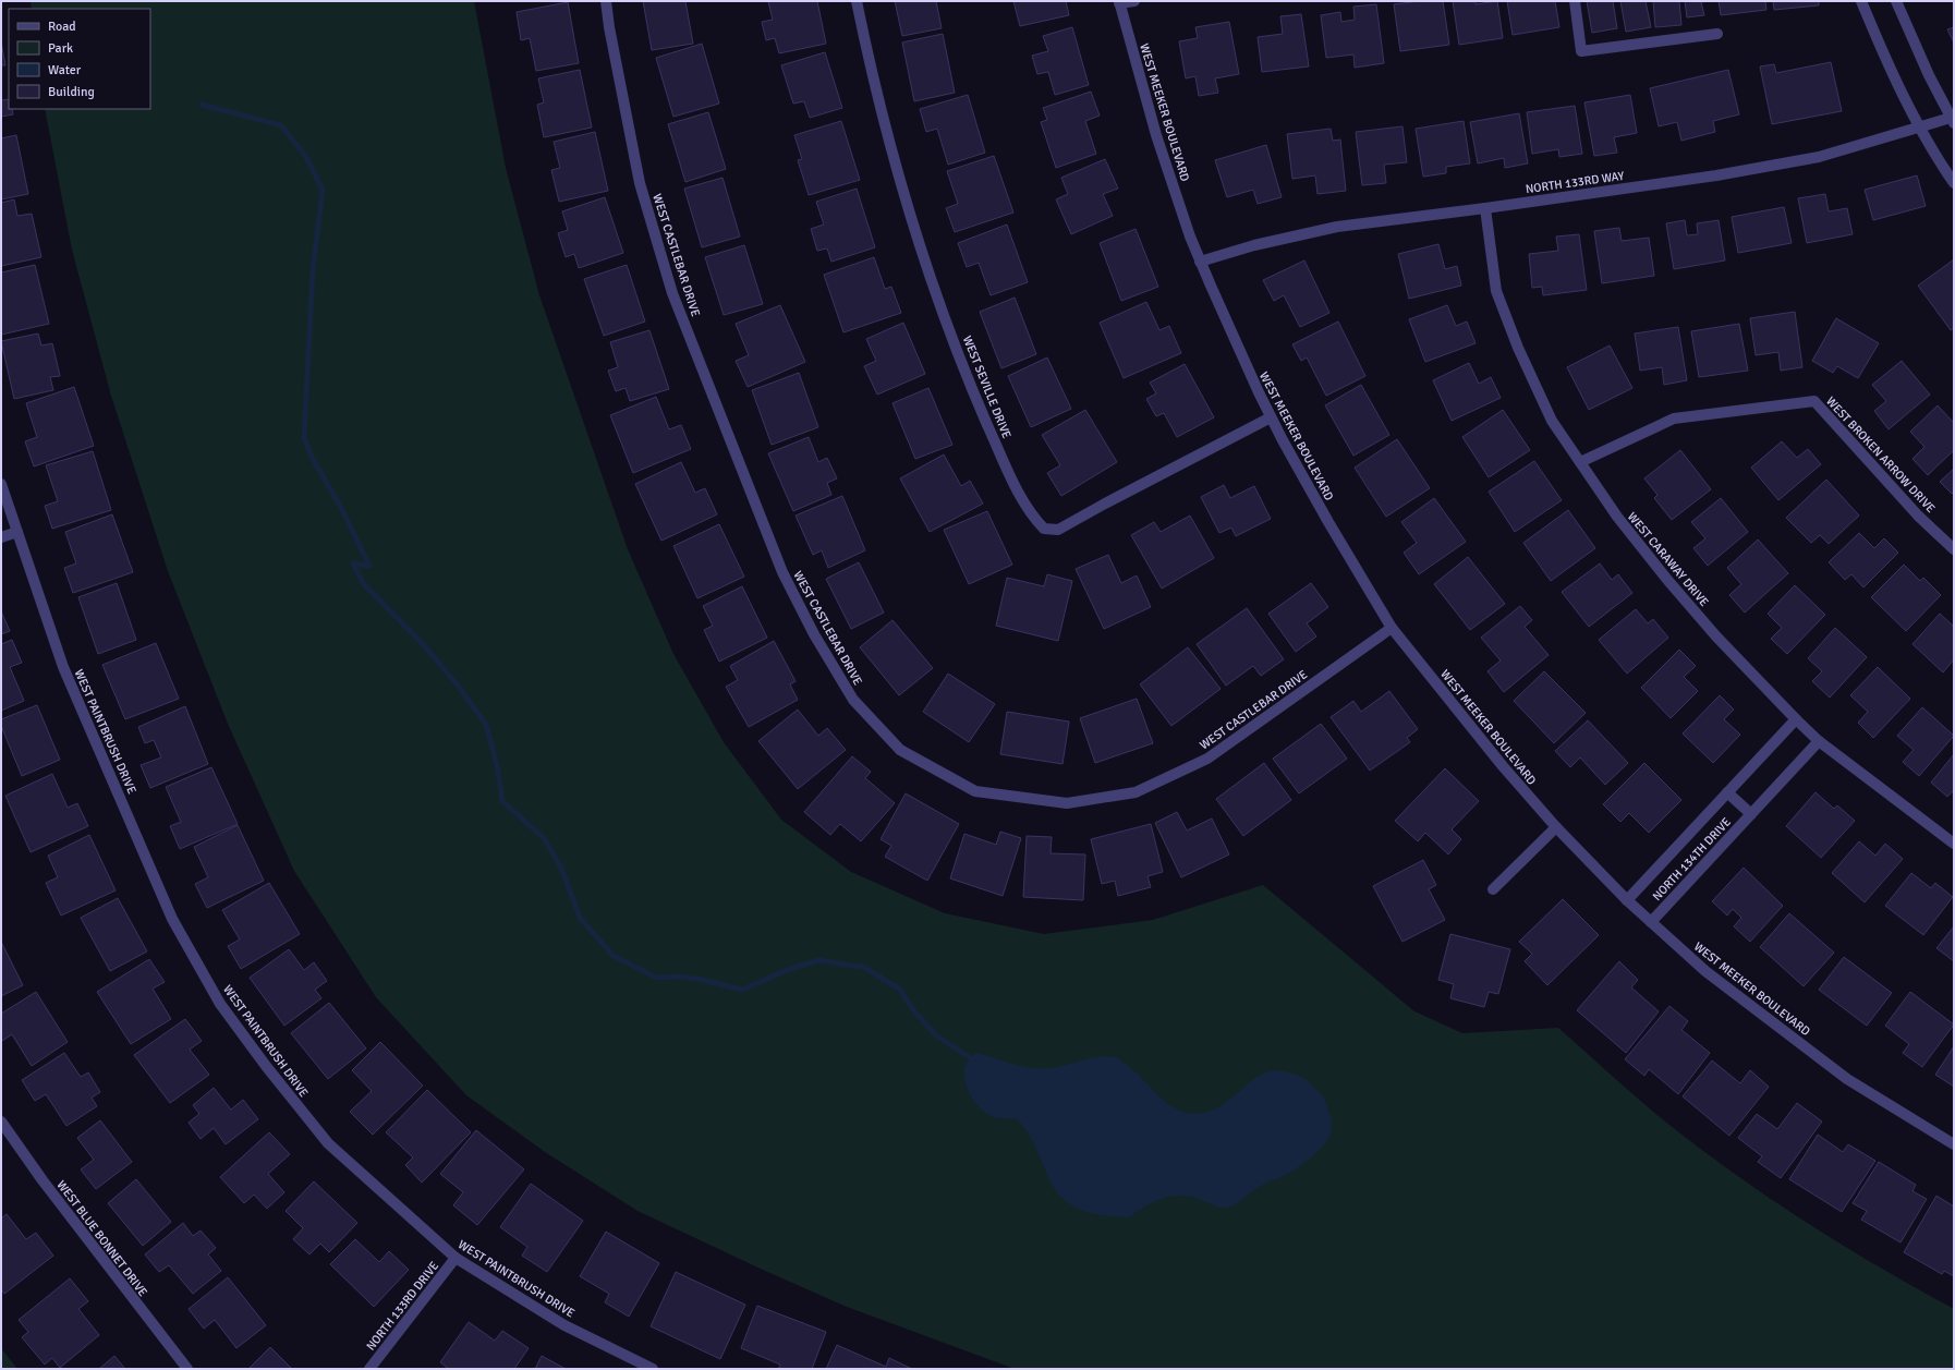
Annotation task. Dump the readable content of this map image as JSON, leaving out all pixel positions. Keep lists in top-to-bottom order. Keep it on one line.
{"streets":{"street":["WEST MEEKER BOULEVARD","NORTH 133RD WAY","WEST CASTLEBAR DRIVE","WEST SEVILLE DRIVE","WEST BROKEN ARROW DRIVE","WEST CARAWAY DRIVE","WEST PAINTBRUSH DRIVE","NORTH 134TH DRIVE","WEST BLUE BONNET DRIVE","NORTH 133RD DRIVE"]},"crossings":[["WEST MEEKER BOULEVARD","NORTH 133RD WAY"],["WEST MEEKER BOULEVARD","WEST CASTLEBAR DRIVE"],["WEST MEEKER BOULEVARD","WEST SEVILLE DRIVE"],["WEST MEEKER BOULEVARD","NORTH 134TH DRIVE"],["NORTH 133RD WAY","WEST CARAWAY DRIVE"],["WEST BROKEN ARROW DRIVE","WEST CARAWAY DRIVE"],["WEST CARAWAY DRIVE","NORTH 134TH DRIVE"],["WEST PAINTBRUSH DRIVE","NORTH 133RD DRIVE"]],"legend":["Road","Park","Water","Building"]}
